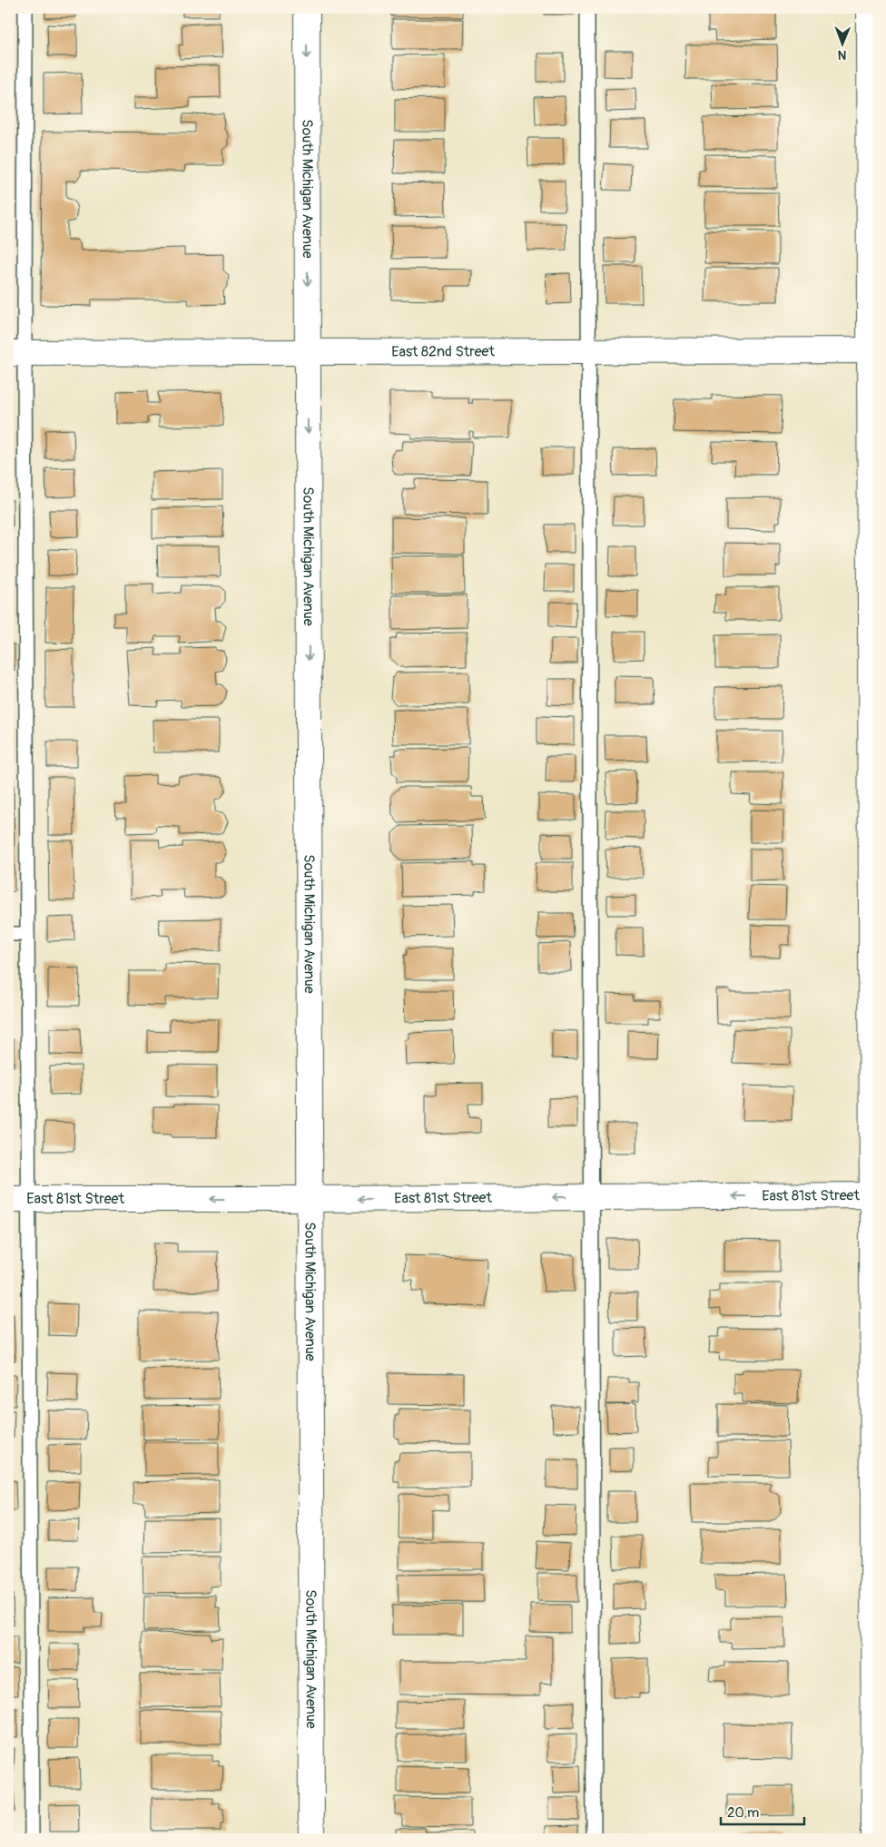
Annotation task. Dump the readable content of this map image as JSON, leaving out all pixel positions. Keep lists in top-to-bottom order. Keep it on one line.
{"streets":{"street":["South Michigan Avenue","East 82nd Street","East 81st Street"]},"crossings":[["South Michigan Avenue","East 82nd Street"],["South Michigan Avenue","East 81st Street"]],"one_way":["South Michigan Avenue","East 81st Street"],"scale_bar":"20 m","north":"bottom"}
